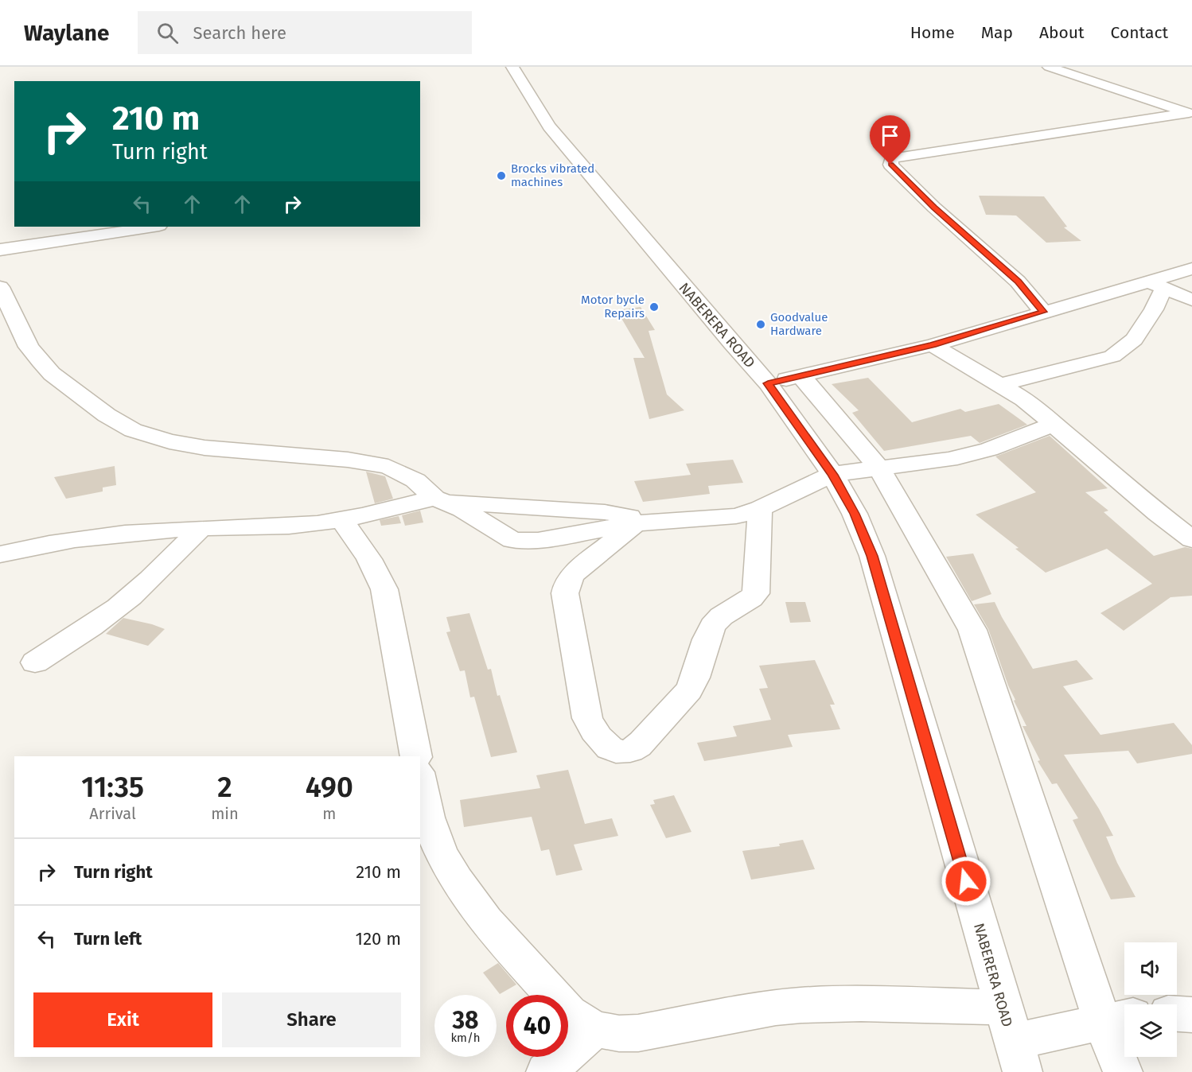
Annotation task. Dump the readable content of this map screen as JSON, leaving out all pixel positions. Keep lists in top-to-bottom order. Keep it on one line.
{"streets":{"street":["NABERERA ROAD"]},"places":["Brocks vibrated machines","Motor bycle Repairs","Goodvalue Hardware"],"page":{"header":"Waylane","search":"Search here","nav":["Home","Map","About","Contact"],"turn":["210 m","Turn right"],"eta":["11:35","Arrival","2","min","490","m"],"list":[{"name":"Turn right","value":"210 m"},{"name":"Turn left","value":"120 m"}],"buttons":["Exit","Share"],"speed":"38 km/h","limit":"40"}}
